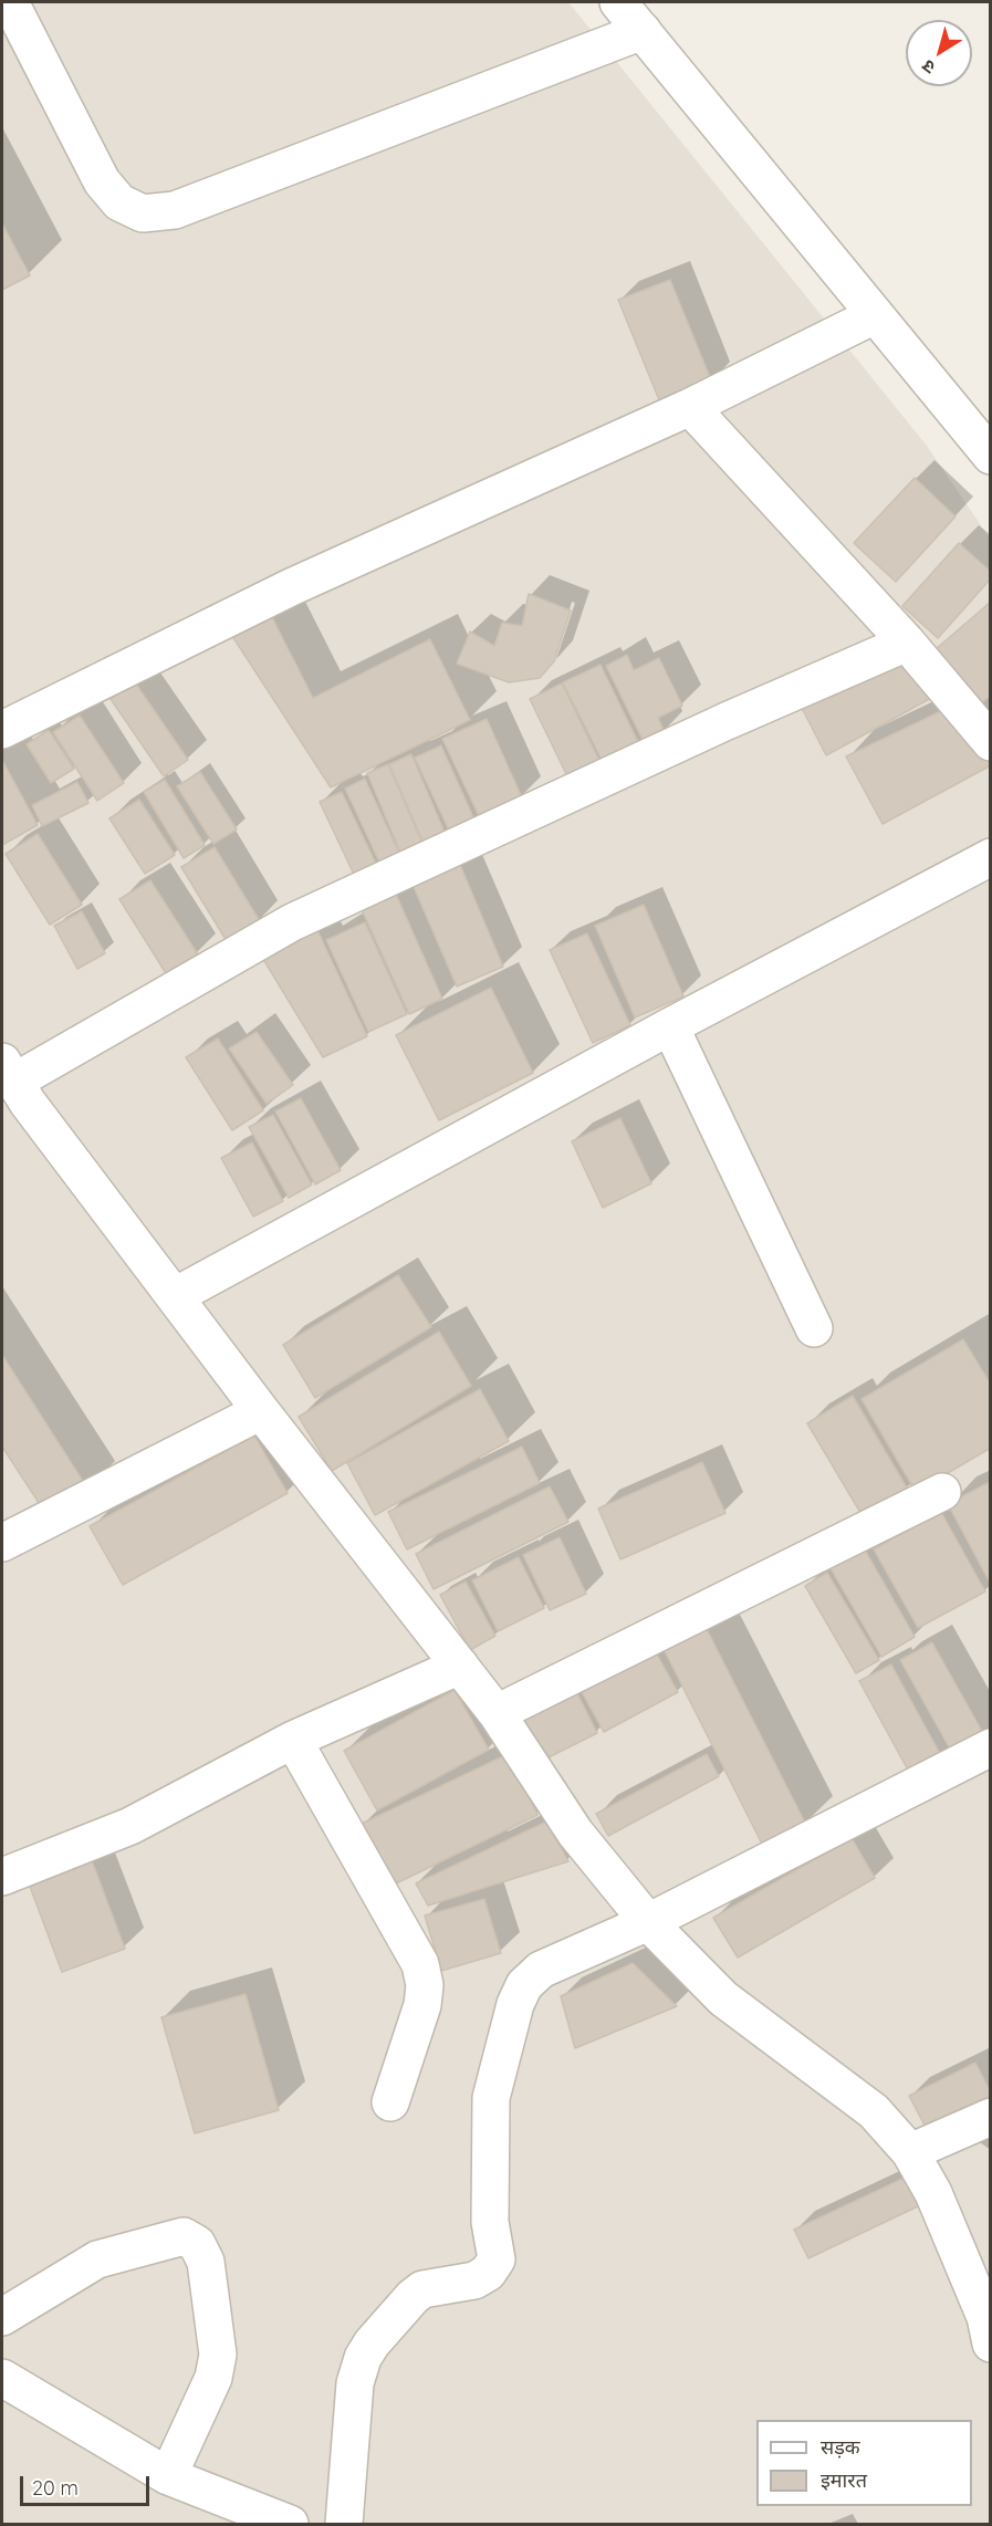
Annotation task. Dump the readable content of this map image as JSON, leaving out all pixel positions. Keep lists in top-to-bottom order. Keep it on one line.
{"legend":["सड़क","इमारत"],"scale_bar":"20 m","north":"bottom left"}
